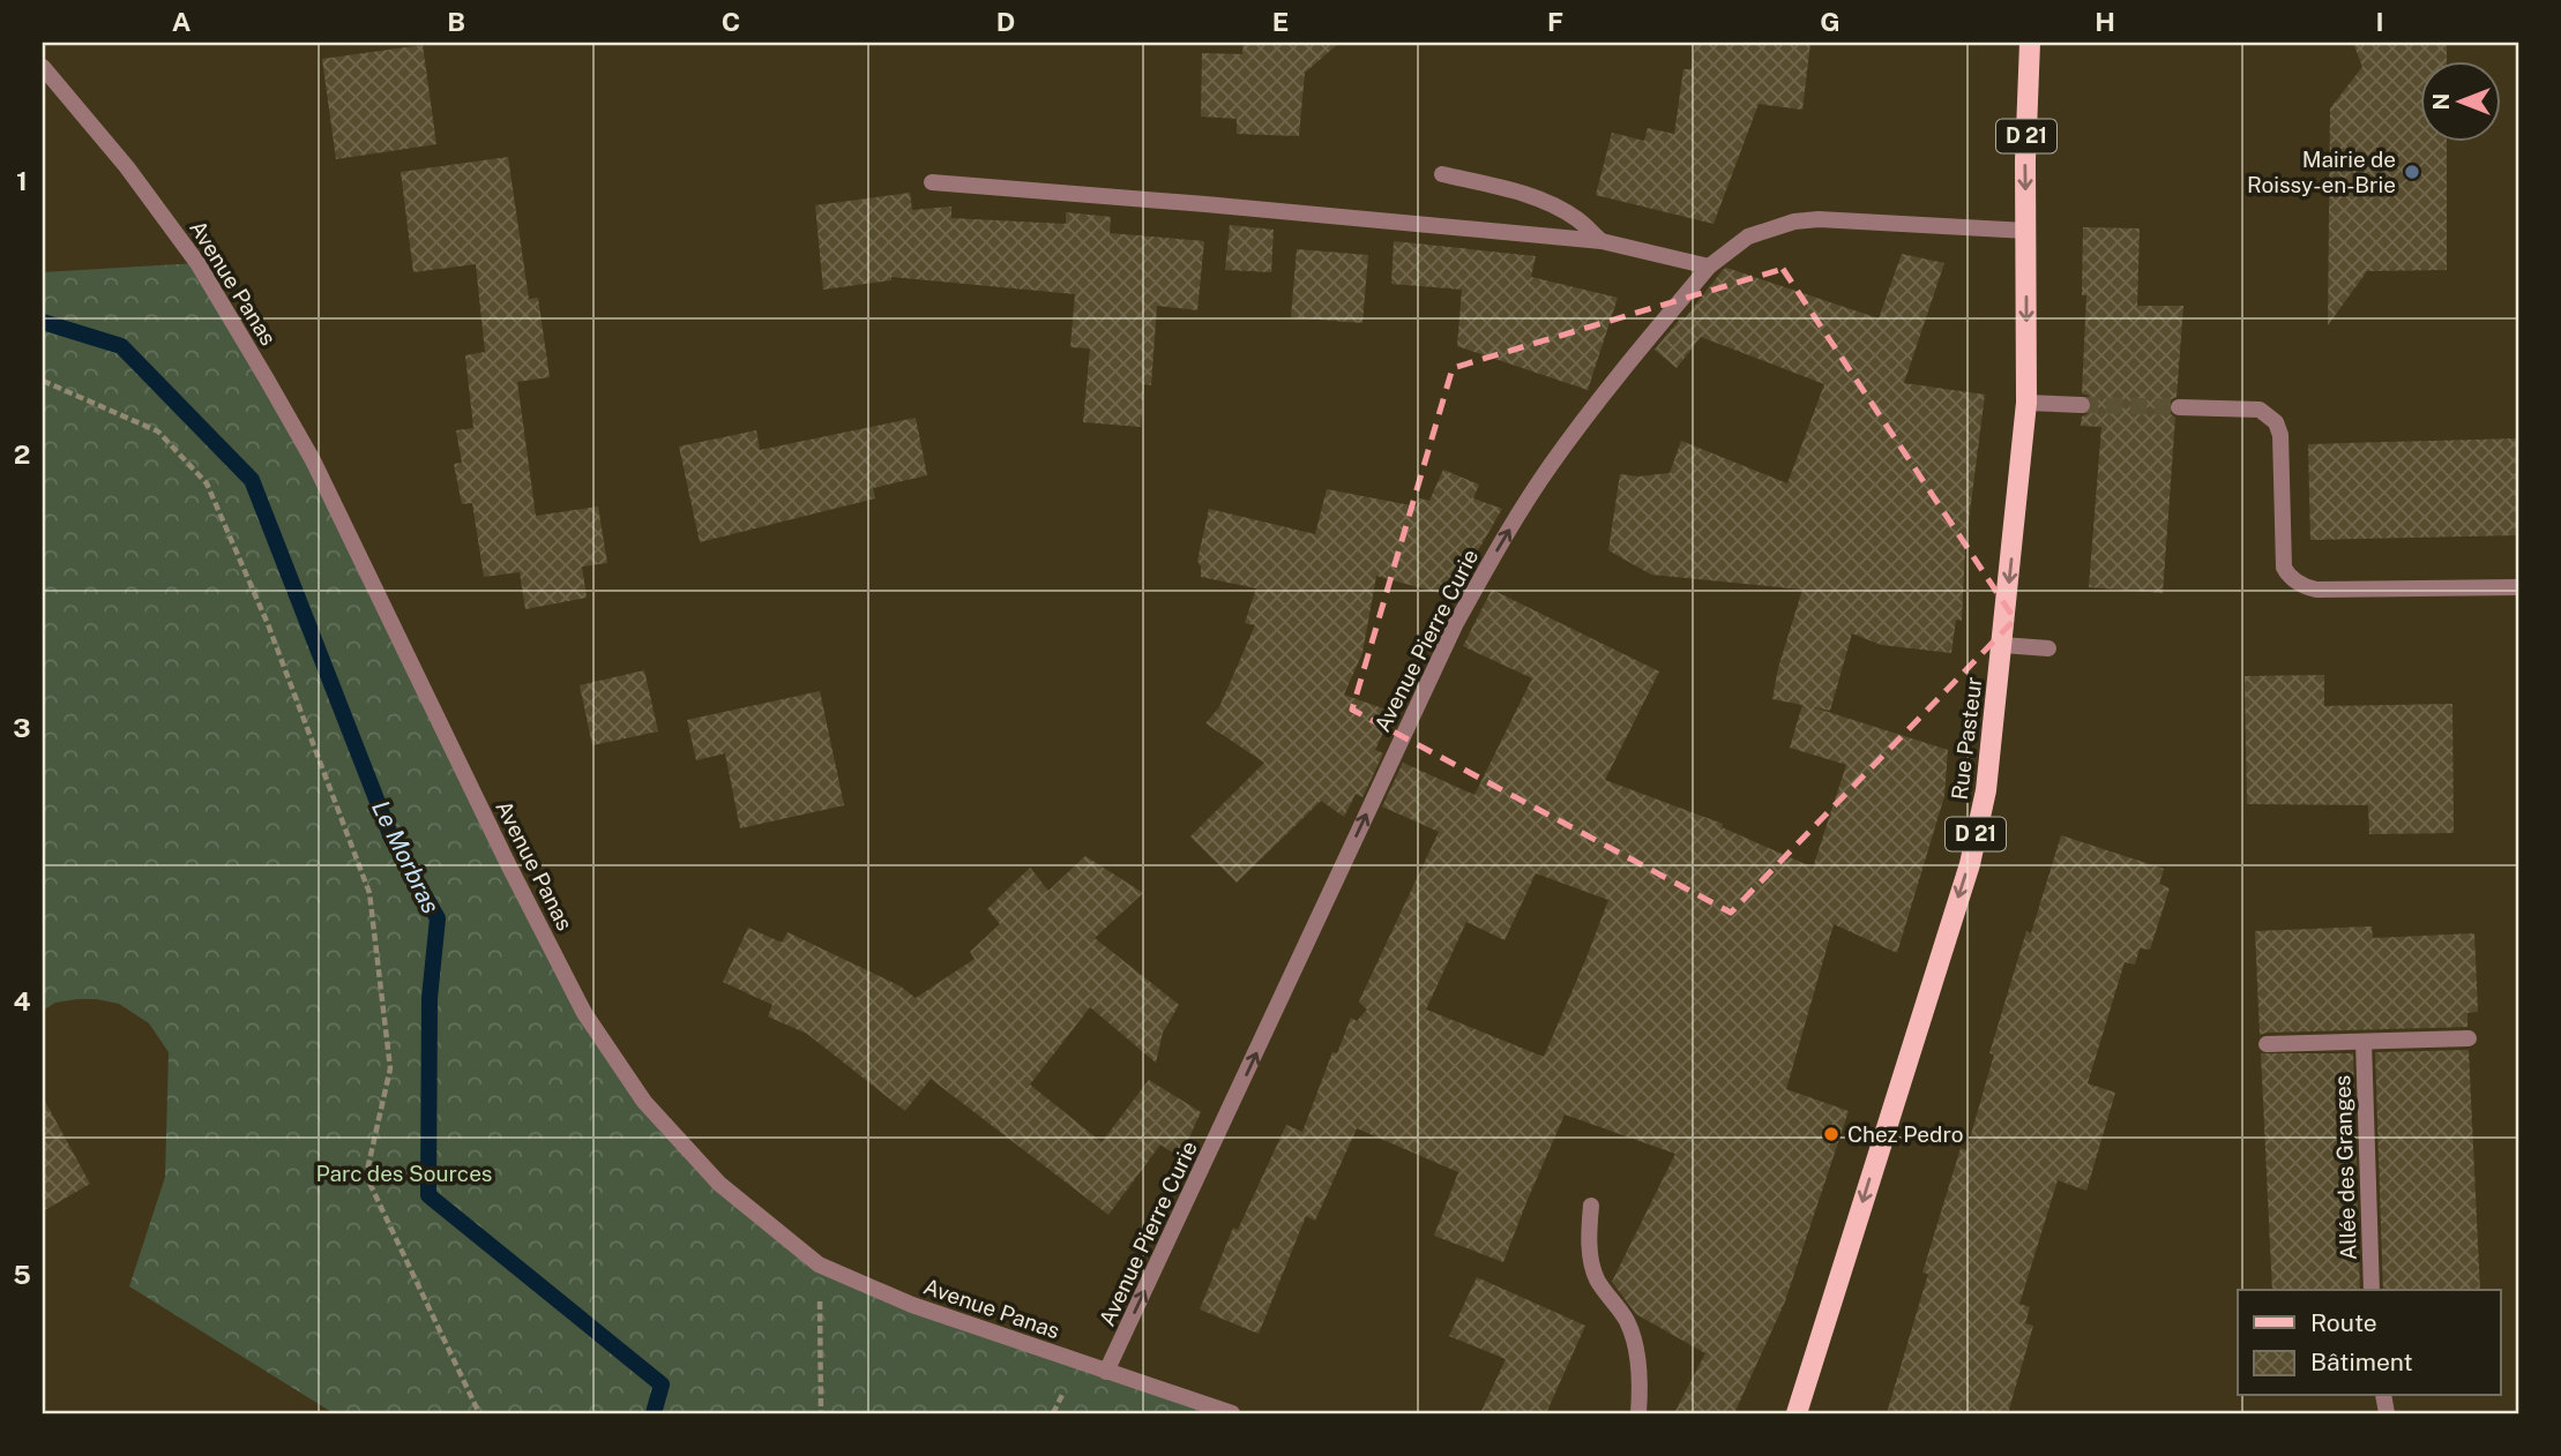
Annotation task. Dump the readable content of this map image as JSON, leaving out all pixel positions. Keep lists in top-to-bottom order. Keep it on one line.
{"streets":{"main road":["D 21","Rue Pasteur"],"street":["Avenue Panas","Avenue Pierre Curie","Allée des Granges"]},"crossings":[["Avenue Panas","Avenue Pierre Curie"],["Avenue Pierre Curie","Rue Pasteur"]],"one_way":["Avenue Pierre Curie","Rue Pasteur"],"water":["Le Morbras"],"parks":["Parc des Sources"],"places":["Mairie de Roissy-en-Brie","Chez Pedro"],"legend":["Route","Bâtiment"],"north":"left","grid":{"columns":["A","B","C","D","E","F","G","H","I"],"rows":["1","2","3","4","5"]}}
